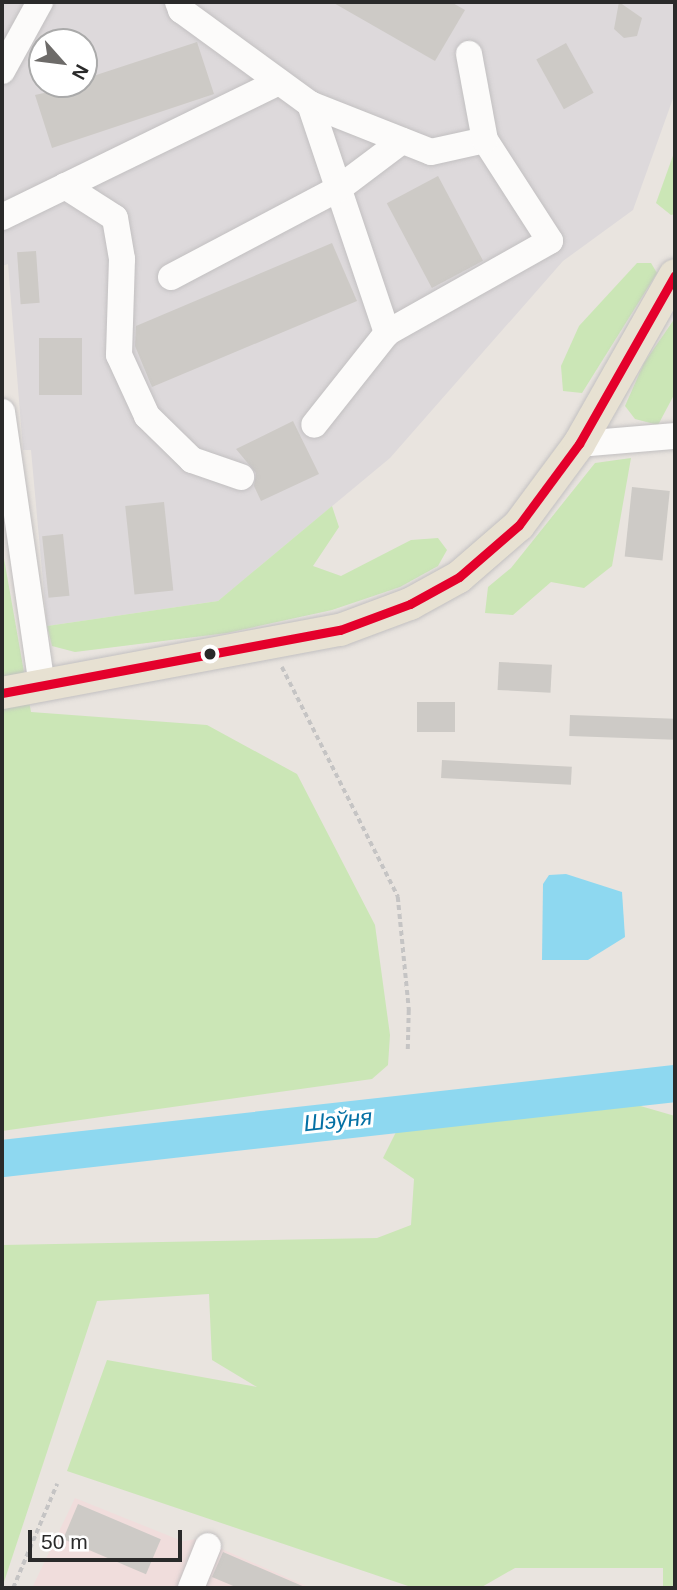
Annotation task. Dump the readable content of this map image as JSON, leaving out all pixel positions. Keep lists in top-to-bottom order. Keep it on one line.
{"water":["Шэўня"],"scale_bar":"50 m","north":"bottom right"}
